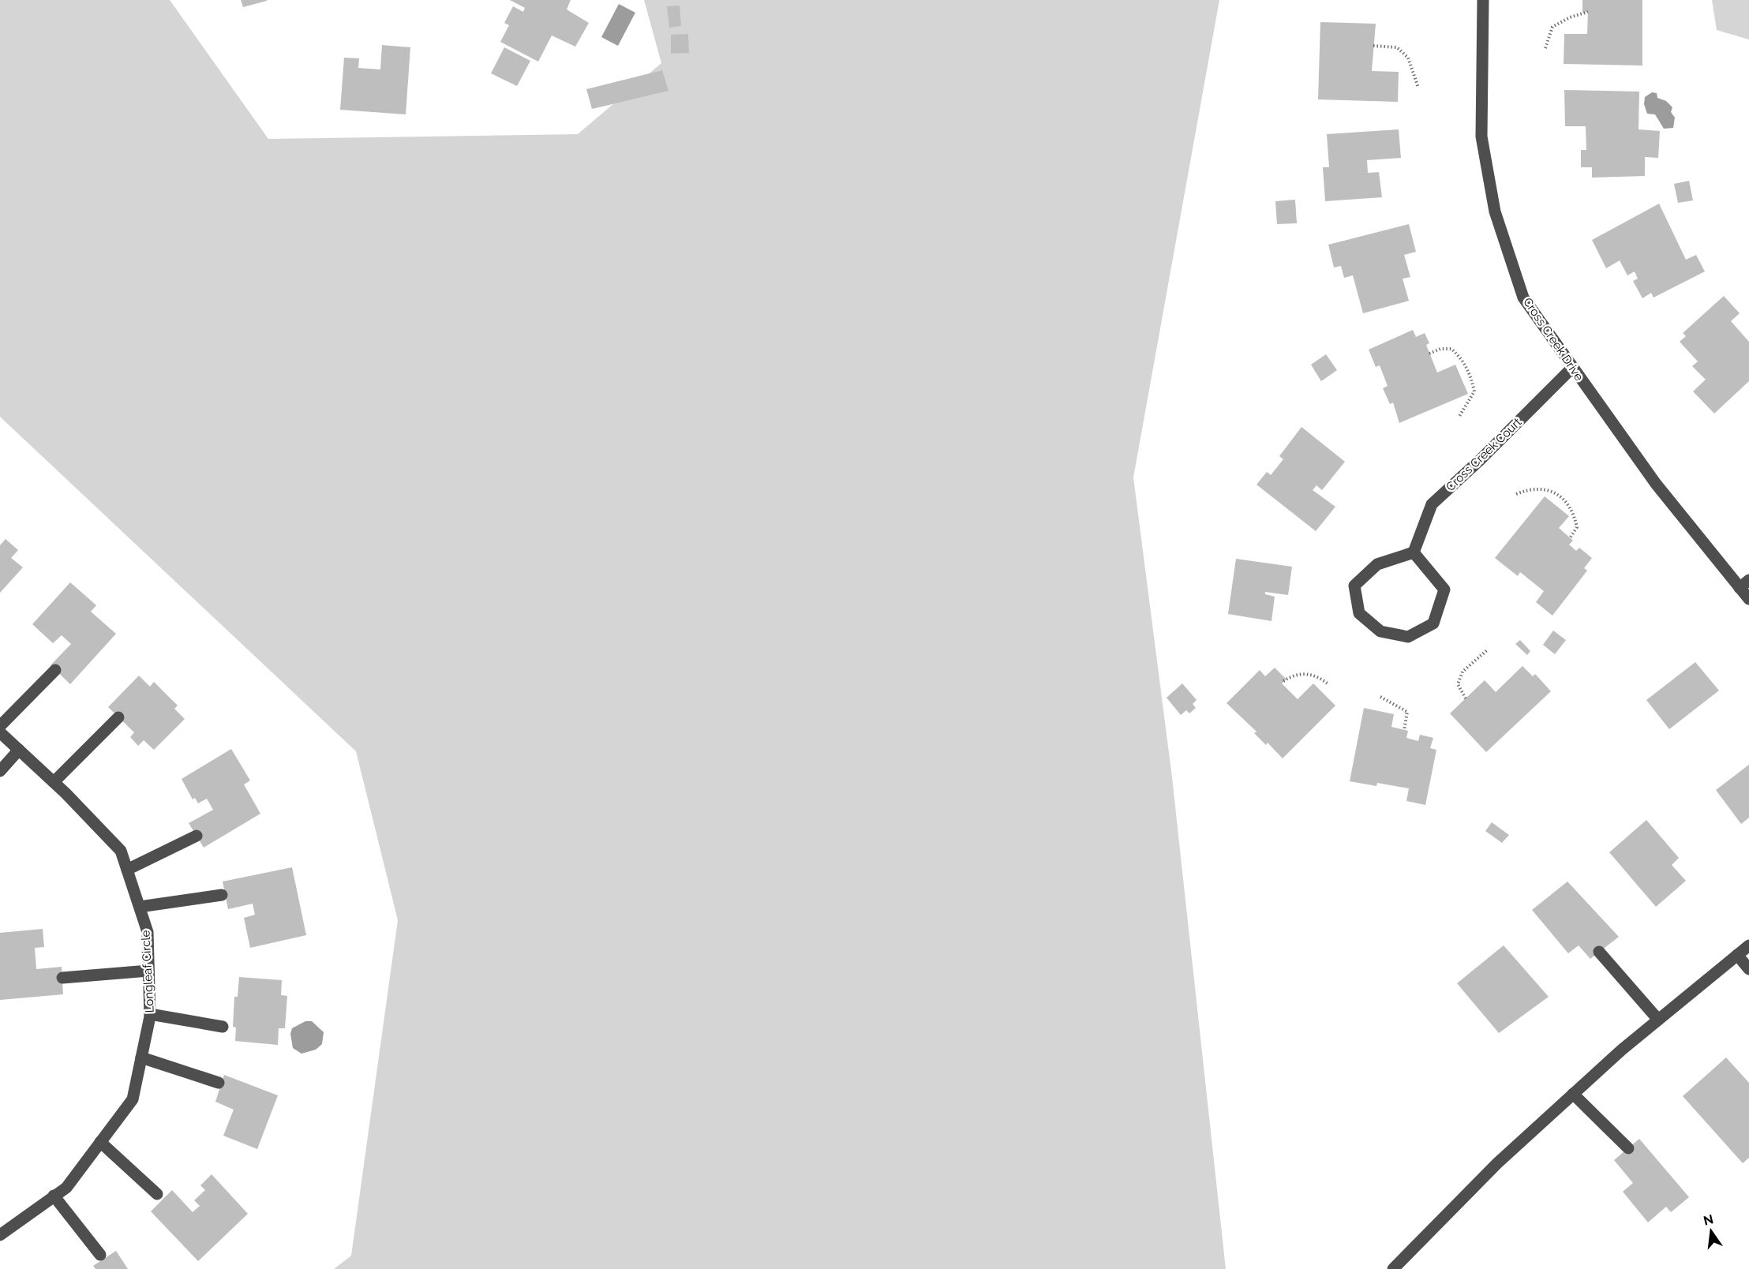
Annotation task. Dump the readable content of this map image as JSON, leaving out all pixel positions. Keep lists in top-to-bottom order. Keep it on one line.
{"streets":{"street":["Cross Creek Drive","Cross Creek Court","Longleaf Circle"]},"crossings":[["Cross Creek Drive","Cross Creek Court"]],"north":"top"}
